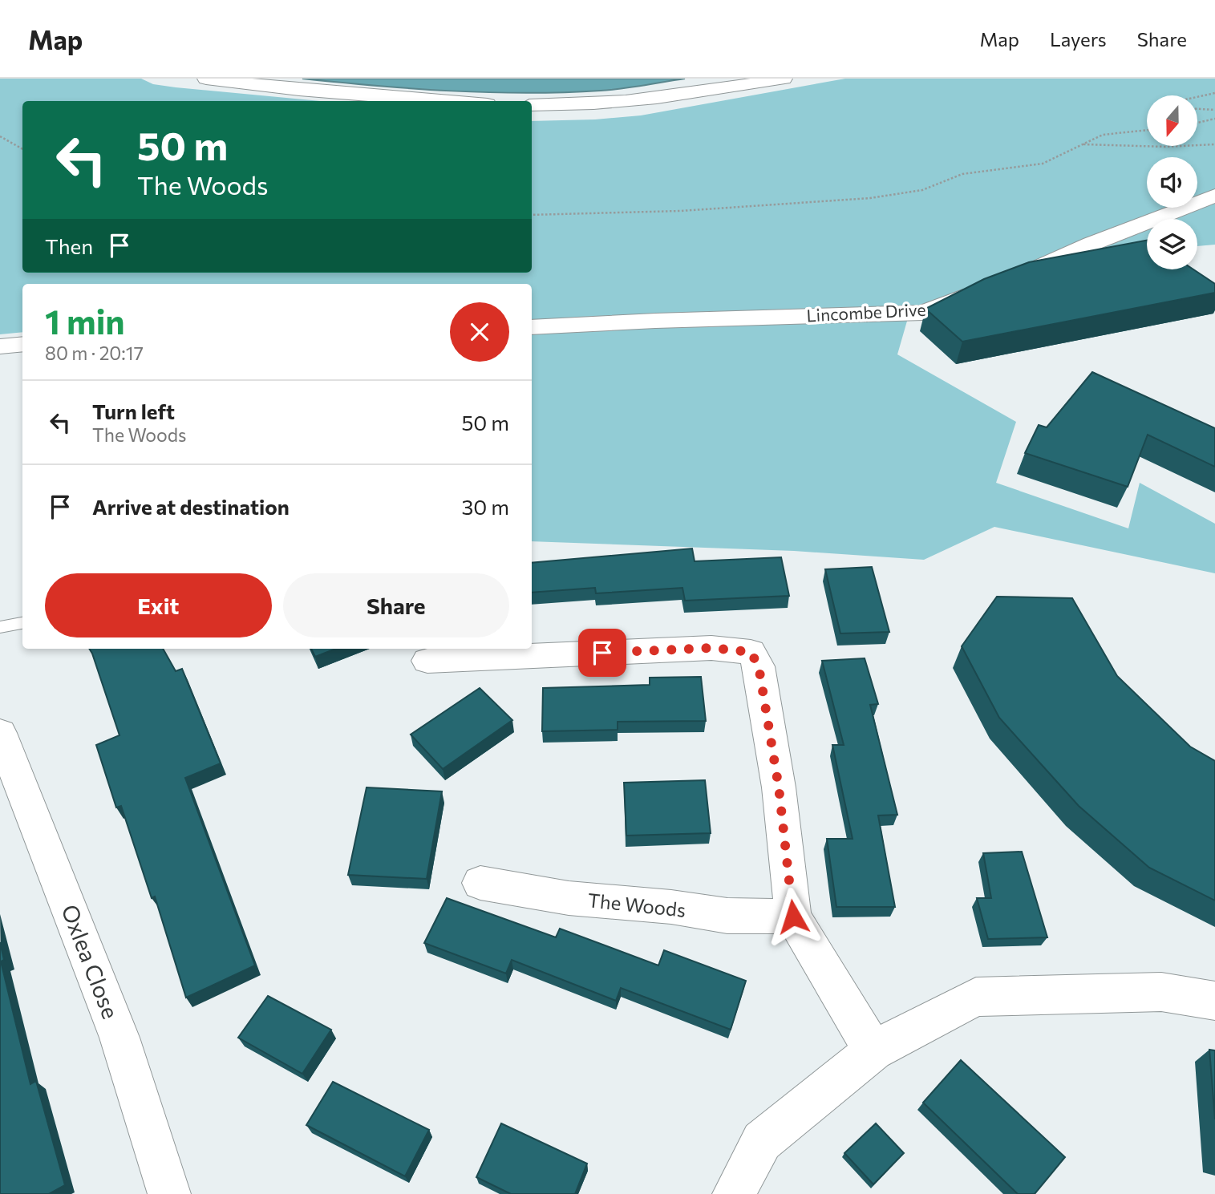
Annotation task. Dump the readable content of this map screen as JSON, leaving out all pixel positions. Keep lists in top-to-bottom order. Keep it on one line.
{"streets":{"street":["Lincombe Drive","The Woods","Oxlea Close"]},"north":"bottom","page":{"header":"Map","nav":["Map","Layers","Share"],"turn":["50 m","The Woods"],"then":"Then","heading":["1 min","80 m · 20:17"],"list":[{"name":"Turn left","note":"The Woods","value":"50 m"},{"name":"Arrive at destination","value":"30 m"}],"buttons":["Exit","Share"]}}
